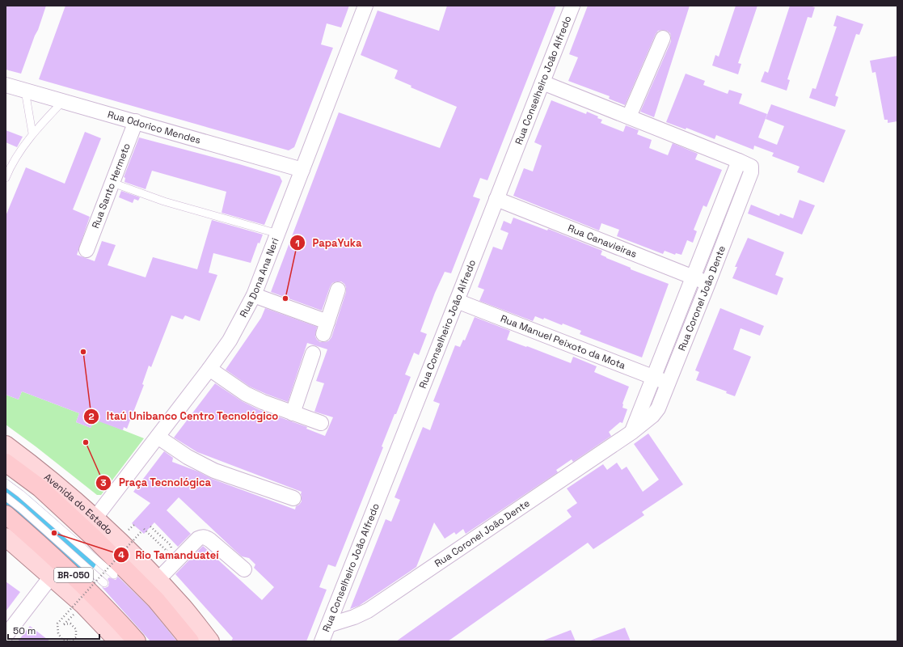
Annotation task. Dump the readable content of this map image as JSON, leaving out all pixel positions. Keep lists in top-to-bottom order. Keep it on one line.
{"streets":{"highway":["Avenida do Estado","BR-050"],"street":["Rua Conselheiro João Alfredo","Rua Odorico Mendes","Rua Santo Hermeto","Rua Canavieiras","Rua Dona Ana Neri","Rua Coronel João Dente","Rua Manuel Peixoto da Mota"]},"crossings":[["Rua Conselheiro João Alfredo","Rua Canavieiras"],["Rua Conselheiro João Alfredo","Rua Coronel João Dente"],["Rua Conselheiro João Alfredo","Rua Manuel Peixoto da Mota"],["Rua Odorico Mendes","Rua Santo Hermeto"],["Rua Odorico Mendes","Rua Dona Ana Neri"],["Rua Canavieiras","Rua Coronel João Dente"],["Rua Dona Ana Neri","Avenida do Estado"],["Rua Coronel João Dente","Rua Manuel Peixoto da Mota"]],"places":["PapaYuka","Itaú Unibanco Centro Tecnológico","Praça Tecnológica","Rio Tamanduateí"],"scale_bar":"50 m"}
